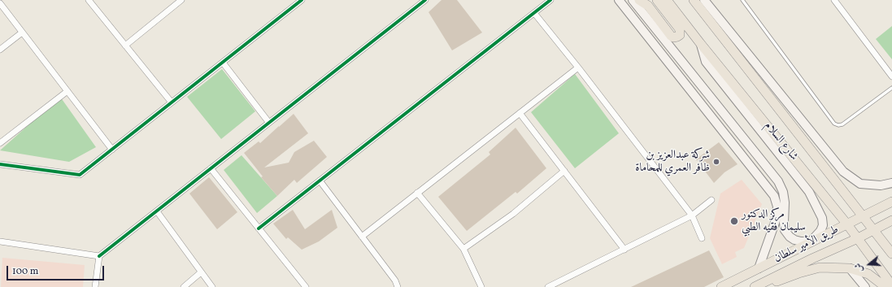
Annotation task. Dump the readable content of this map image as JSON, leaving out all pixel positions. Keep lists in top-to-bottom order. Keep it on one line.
{"streets":{"main road":["شارع السلام","طريق الأمير سلطان"]},"crossings":[["شارع السلام","طريق الأمير سلطان"]],"places":["شركة عبدالعزيز بن ظافر العمري للمحاماة","مركز الدكتور سليمان فقيه الطبي"],"scale_bar":"100 m","north":"left"}
